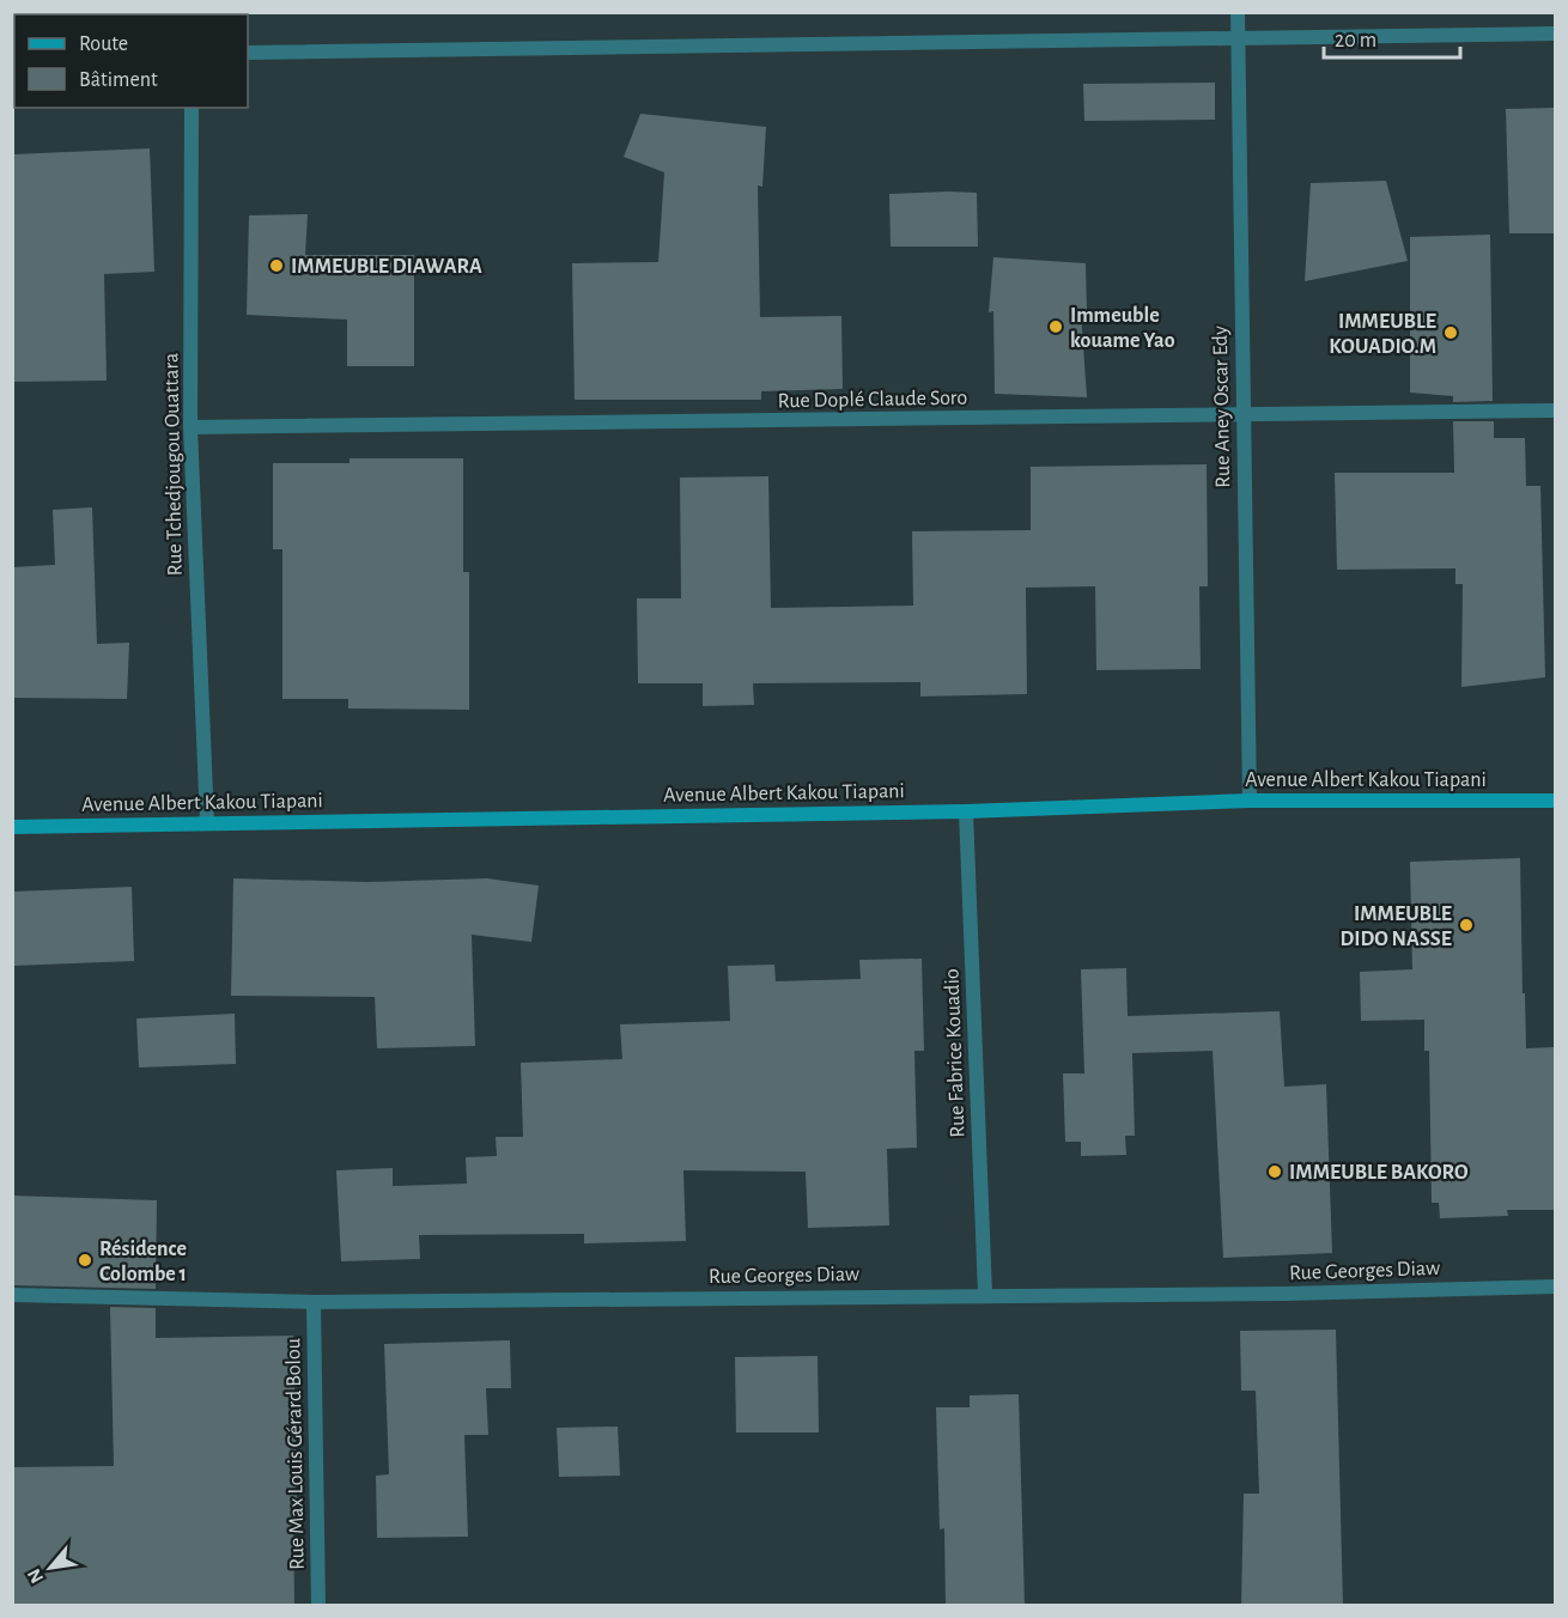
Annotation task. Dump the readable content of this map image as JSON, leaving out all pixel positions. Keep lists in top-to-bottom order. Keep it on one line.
{"streets":{"street":["Rue Doplé Claude Soro","Rue Aney Oscar Edy","Rue Tchedjougou Ouattara","Avenue Albert Kakou Tiapani","Rue Fabrice Kouadio","Rue Georges Diaw","Rue Max Louis Gérard Bolou"]},"crossings":[["Rue Doplé Claude Soro","Rue Aney Oscar Edy"],["Rue Doplé Claude Soro","Rue Tchedjougou Ouattara"],["Rue Aney Oscar Edy","Avenue Albert Kakou Tiapani"],["Rue Tchedjougou Ouattara","Avenue Albert Kakou Tiapani"],["Avenue Albert Kakou Tiapani","Rue Fabrice Kouadio"],["Rue Fabrice Kouadio","Rue Georges Diaw"],["Rue Georges Diaw","Rue Max Louis Gérard Bolou"]],"places":["IMMEUBLE DIAWARA","Immeuble kouame Yao","IMMEUBLE KOUADIO.M","IMMEUBLE DIDO NASSE","IMMEUBLE BAKORO","Résidence Colombe 1"],"legend":["Route","Bâtiment"],"scale_bar":"20 m","north":"bottom left"}
